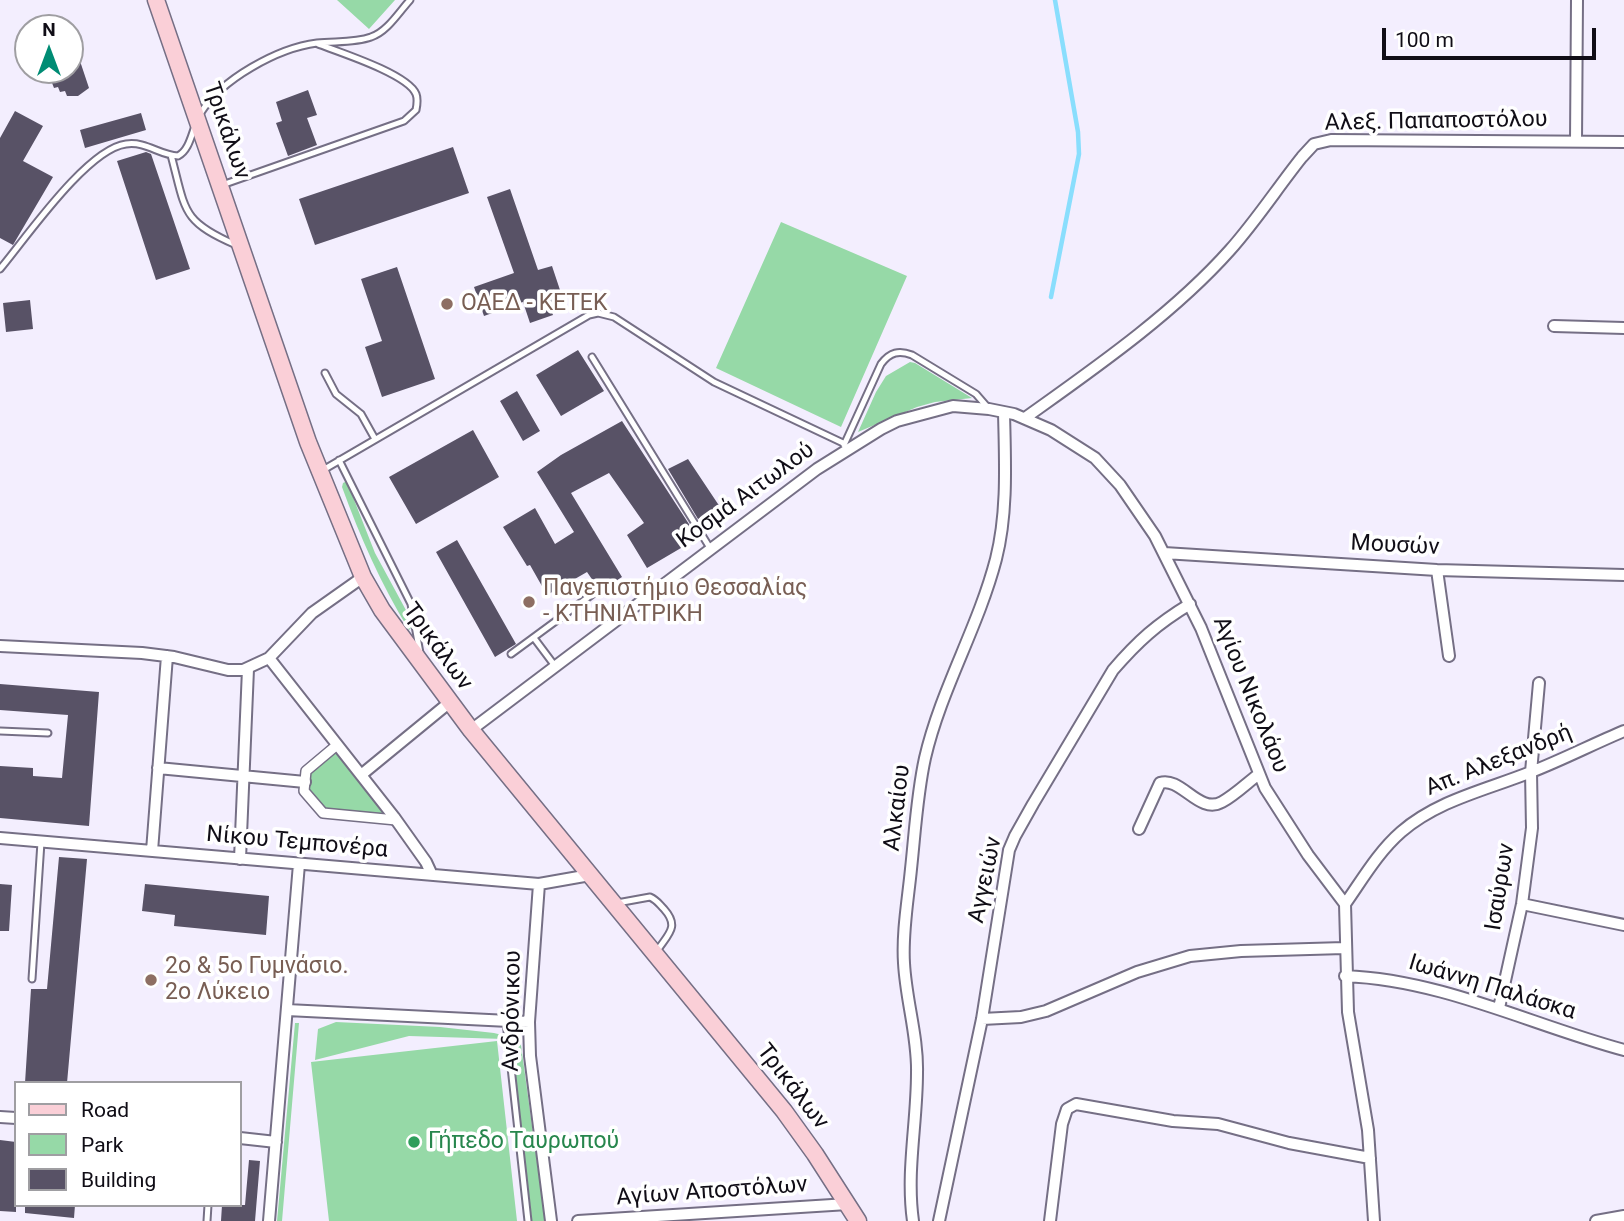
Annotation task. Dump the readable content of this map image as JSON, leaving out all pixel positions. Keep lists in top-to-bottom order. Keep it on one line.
{"streets":{"main road":["Τρικάλων"],"street":["Αλεξ. Παπαποστόλου","Κοσμά Αιτωλού","Μουσών","Αγίου Νικολάου","Απ. Αλεξανδρή","Αλκαίου","Νίκου Τεμπονέρα","Αγγειών","Ισαύρων","Ιωάννη Παλάσκα","Ανδρόνικου","Αγίων Αποστόλων"]},"crossings":[["Αλεξ. Παπαποστόλου","Αγίου Νικολάου"],["Τρικάλων","Κοσμά Αιτωλού"],["Τρικάλων","Νίκου Τεμπονέρα"],["Τρικάλων","Αγίων Αποστόλων"],["Κοσμά Αιτωλού","Αγίου Νικολάου"],["Μουσών","Αγίου Νικολάου"],["Αγίου Νικολάου","Απ. Αλεξανδρή"],["Αγίου Νικολάου","Αλκαίου"],["Αγίου Νικολάου","Αγγειών"],["Απ. Αλεξανδρή","Ισαύρων"],["Νίκου Τεμπονέρα","Ανδρόνικου"],["Ισαύρων","Ιωάννη Παλάσκα"]],"places":["ΟΑΕΔ - ΚΕΤΕΚ","Πανεπιστήμιο Θεσσαλίας - ΚΤΗΝΙΑΤΡΙΚΗ","2ο & 5ο Γυμνάσιο. 2ο Λύκειο","Γήπεδο Ταυρωπού"],"legend":["Road","Park","Building"],"scale_bar":"100 m","north":"top"}
